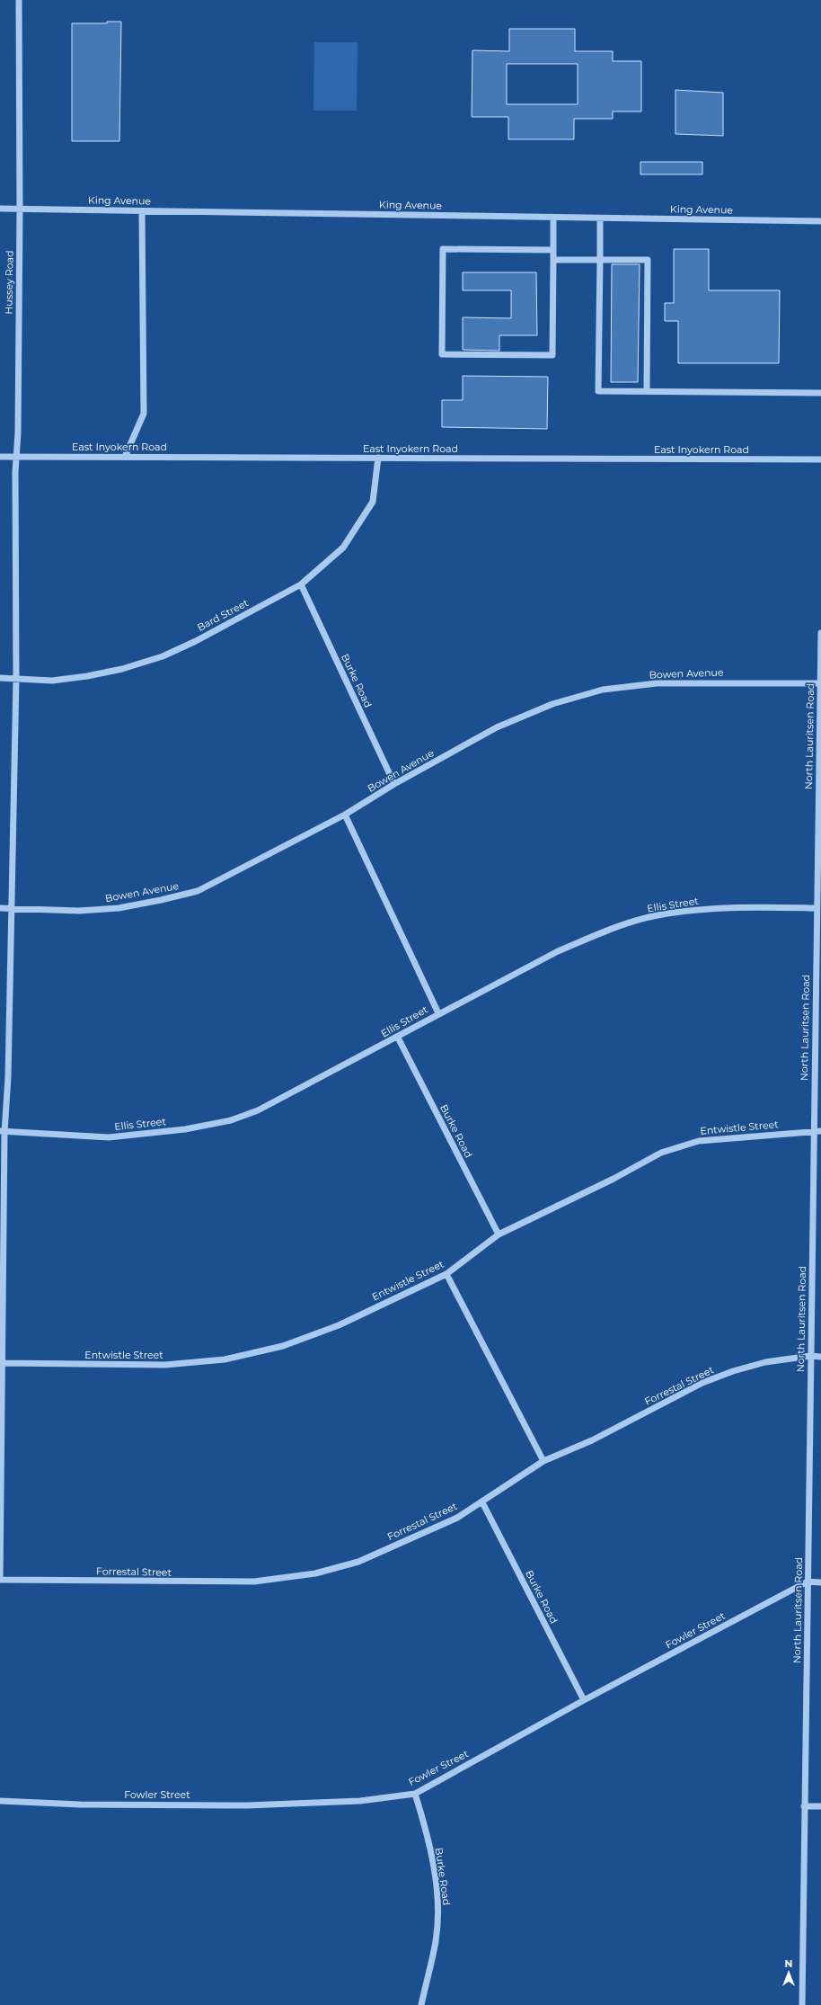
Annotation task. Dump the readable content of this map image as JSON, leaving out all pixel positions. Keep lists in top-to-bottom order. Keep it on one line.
{"streets":{"street":["King Avenue","Hussey Road","East Inyokern Road","Bard Street","Bowen Avenue","Burke Road","North Lauritsen Road","Ellis Street","Entwistle Street","Forrestal Street","Fowler Street"]},"crossings":[["King Avenue","Hussey Road"],["Hussey Road","East Inyokern Road"],["Hussey Road","Bard Street"],["Hussey Road","Bowen Avenue"],["Hussey Road","Ellis Street"],["Hussey Road","Entwistle Street"],["Hussey Road","Forrestal Street"],["East Inyokern Road","Bard Street"],["Bard Street","Burke Road"],["Bowen Avenue","Burke Road"],["Bowen Avenue","North Lauritsen Road"],["Burke Road","Ellis Street"],["Burke Road","Entwistle Street"],["Burke Road","Forrestal Street"],["Burke Road","Fowler Street"],["North Lauritsen Road","Ellis Street"],["North Lauritsen Road","Entwistle Street"],["North Lauritsen Road","Forrestal Street"],["North Lauritsen Road","Fowler Street"]],"north":"top"}
